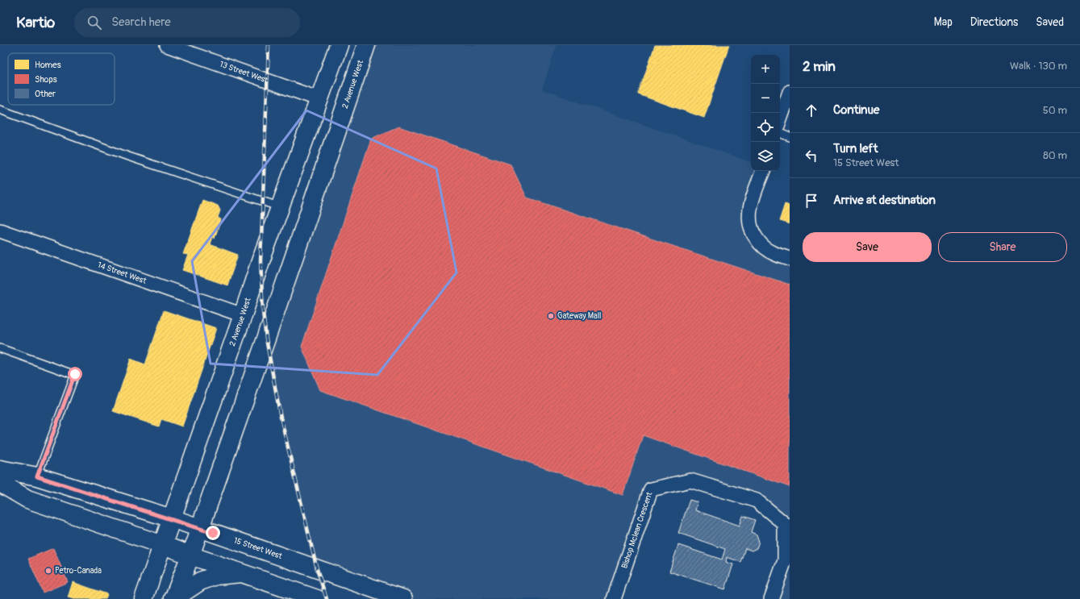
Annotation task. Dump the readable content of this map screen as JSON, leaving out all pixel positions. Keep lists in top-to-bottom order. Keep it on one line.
{"streets":{"main road":["2 Avenue West","15 Street West"],"street":["13 Street West","14 Street West","Bishop Mclean Crescent"]},"crossings":[["13 Street West","2 Avenue West"],["2 Avenue West","14 Street West"],["2 Avenue West","15 Street West"]],"places":["Gateway Mall","Petro-Canada"],"legend":["Homes","Shops","Other"],"page":{"header":"Kartio","search":"Search here","nav":["Map","Directions","Saved"],"heading":["2 min","Walk · 130 m"],"map_buttons":["+","−"],"list":[["Continue","50 m"],["Turn left","15 Street West","80 m"],"Arrive at destination"],"buttons":["Save","Share"]}}
